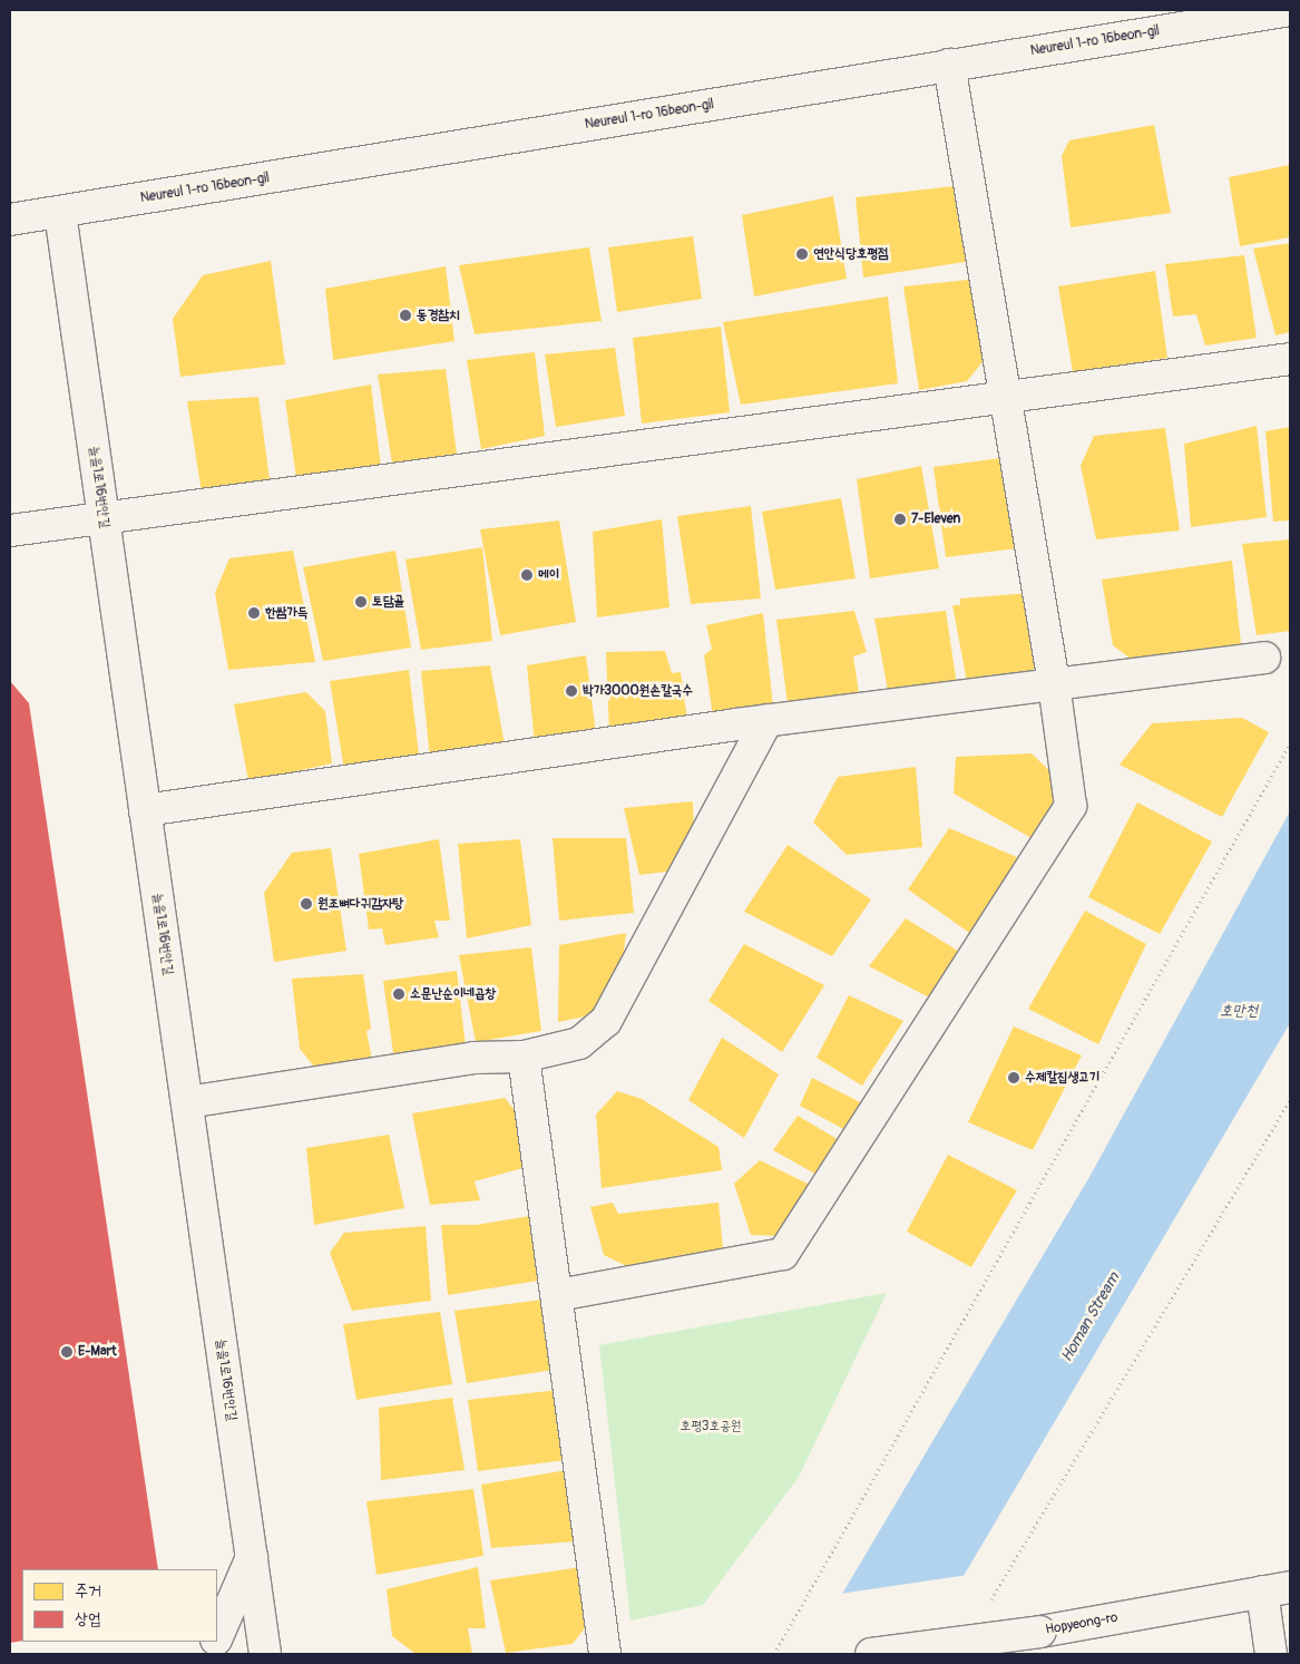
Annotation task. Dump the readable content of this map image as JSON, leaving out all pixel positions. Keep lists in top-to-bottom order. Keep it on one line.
{"streets":{"street":["Neureul 1-ro 16beon-gil","늘을1로16번안길","Hopyeong-ro"]},"crossings":[["Neureul 1-ro 16beon-gil","늘을1로16번안길"]],"water":["호만천","Homan Stream"],"parks":["호평3호공원"],"places":["연안식당호평점","동경참치","7-Eleven","메이","토담골","한쌈가득","박가3000원손칼국수","원조뼈다귀감자탕","소문난순이네곱창","수제칼집생고기","E-Mart"],"legend":["주거","상업"]}
